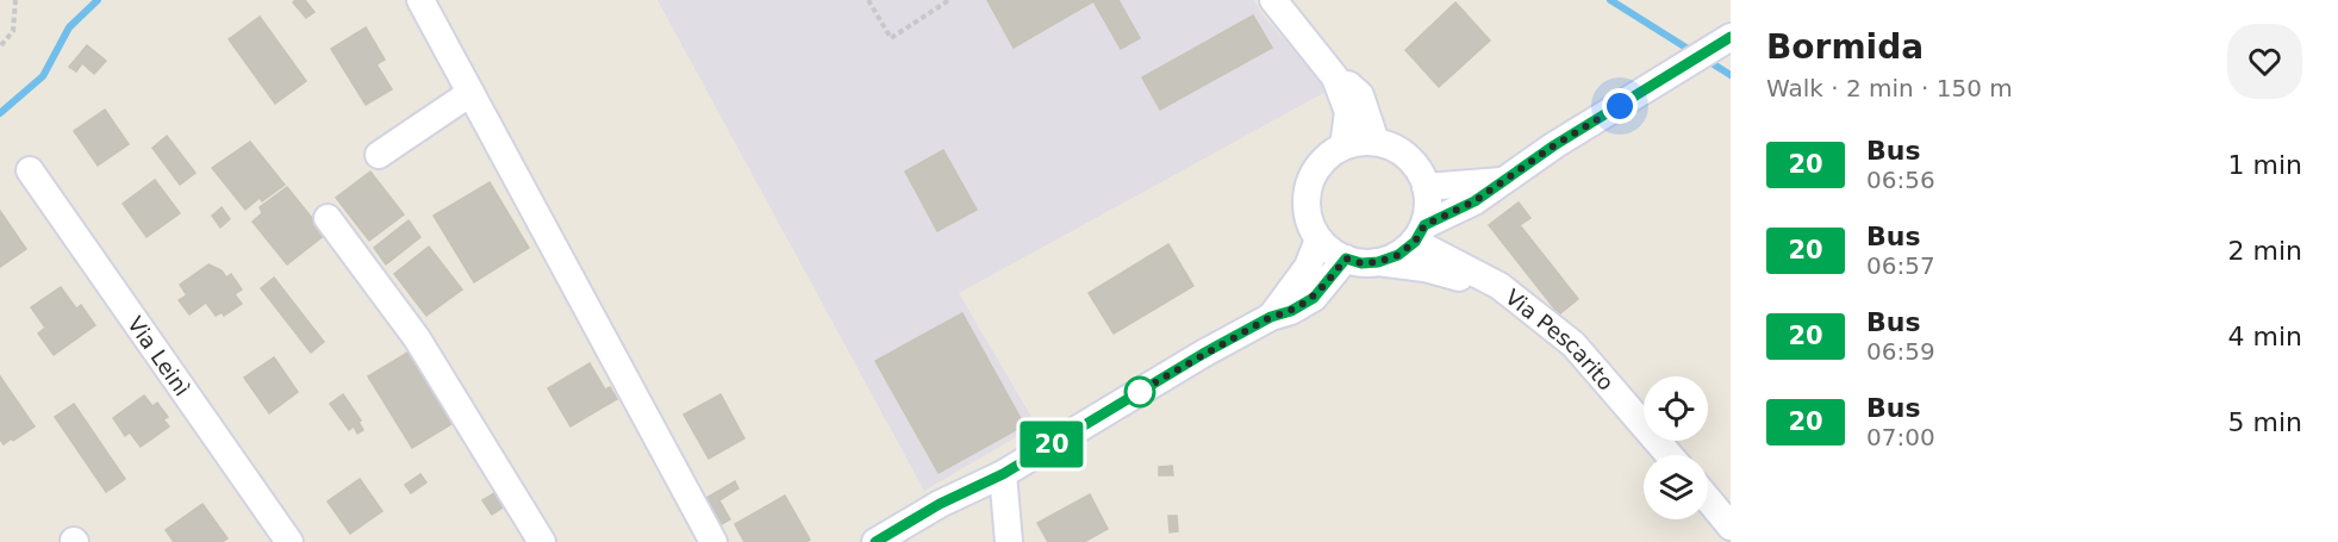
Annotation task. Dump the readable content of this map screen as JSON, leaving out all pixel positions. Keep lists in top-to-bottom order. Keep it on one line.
{"streets":{"street":["Via Pescarito","Via Leinì"]},"lines":["bus line 20"],"page":{"on_map":"20","heading":["Bormida","Walk · 2 min · 150 m"],"list":[{"mark":"20","name":"Bus","note":"06:56","value":"1 min"},{"mark":"20","name":"Bus","note":"06:57","value":"2 min"},{"mark":"20","name":"Bus","note":"06:59","value":"4 min"},{"mark":"20","name":"Bus","note":"07:00","value":"5 min"}]}}
